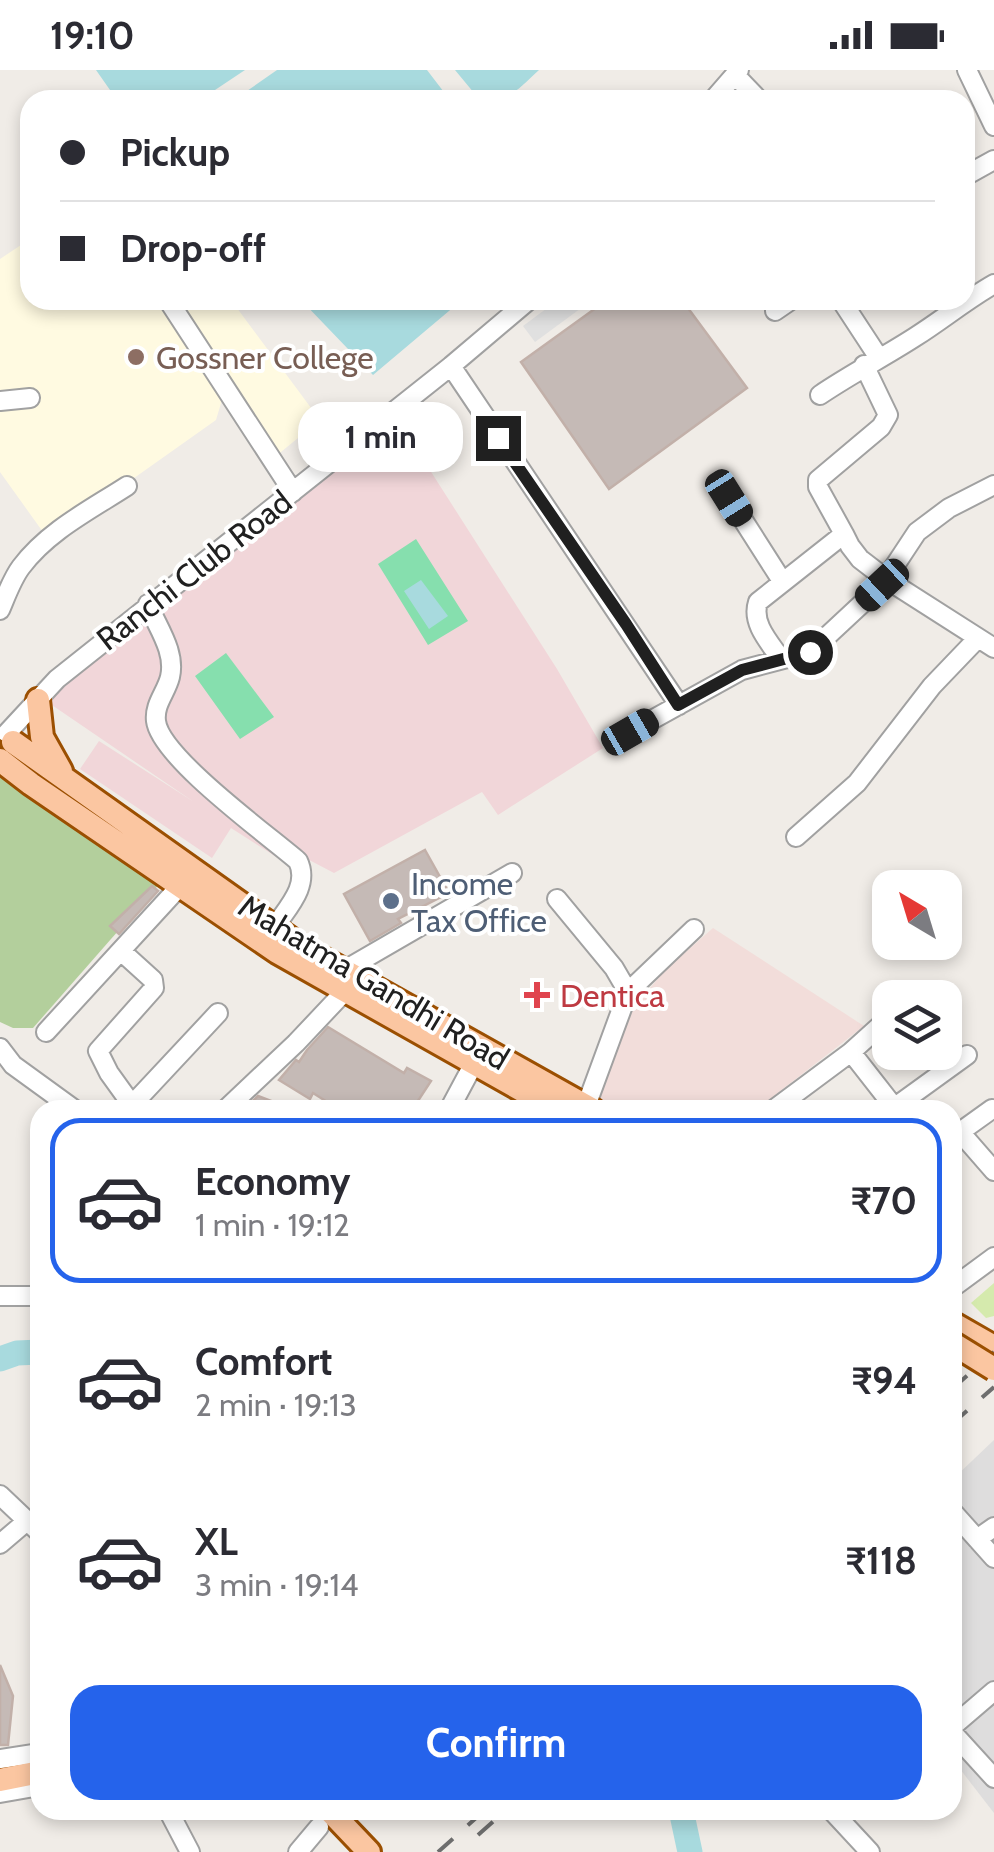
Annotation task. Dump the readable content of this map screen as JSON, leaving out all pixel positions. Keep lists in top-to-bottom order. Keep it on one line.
{"streets":{"main road":["Mahatma Gandhi Road"],"street":["Ranchi Club Road"]},"crossings":[["Ranchi Club Road","Mahatma Gandhi Road"]],"places":{"other":["Gossner College","Income Tax Office"],"health":["Dentica"]},"north":"top left","page":{"status":"19:10","banner":["Pickup","Drop-off"],"bubble":"1 min","list":[{"name":"Economy","note":"1 min · 19:12","value":"₹70"},{"name":"Comfort","note":"2 min · 19:13","value":"₹94"},{"name":"XL","note":"3 min · 19:14","value":"₹118"}],"buttons":"Confirm"}}
